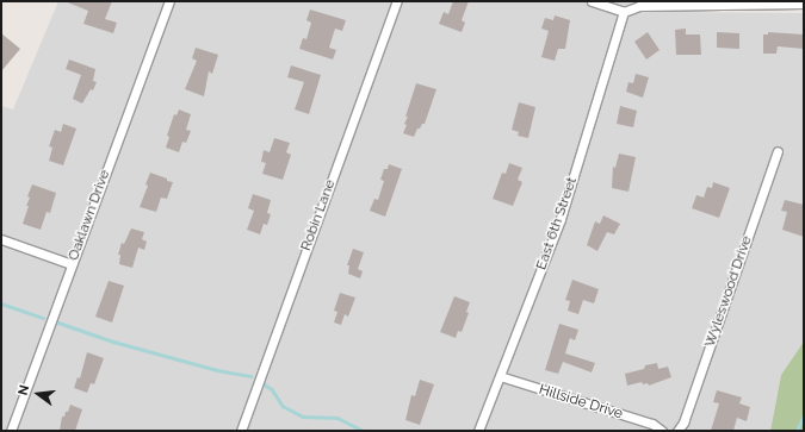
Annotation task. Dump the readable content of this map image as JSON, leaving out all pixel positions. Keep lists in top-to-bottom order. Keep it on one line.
{"streets":{"street":["Oaklawn Drive","Robin Lane","East 6th Street","Wyleswood Drive","Hillside Drive"]},"crossings":[["East 6th Street","Hillside Drive"]],"north":"left"}
